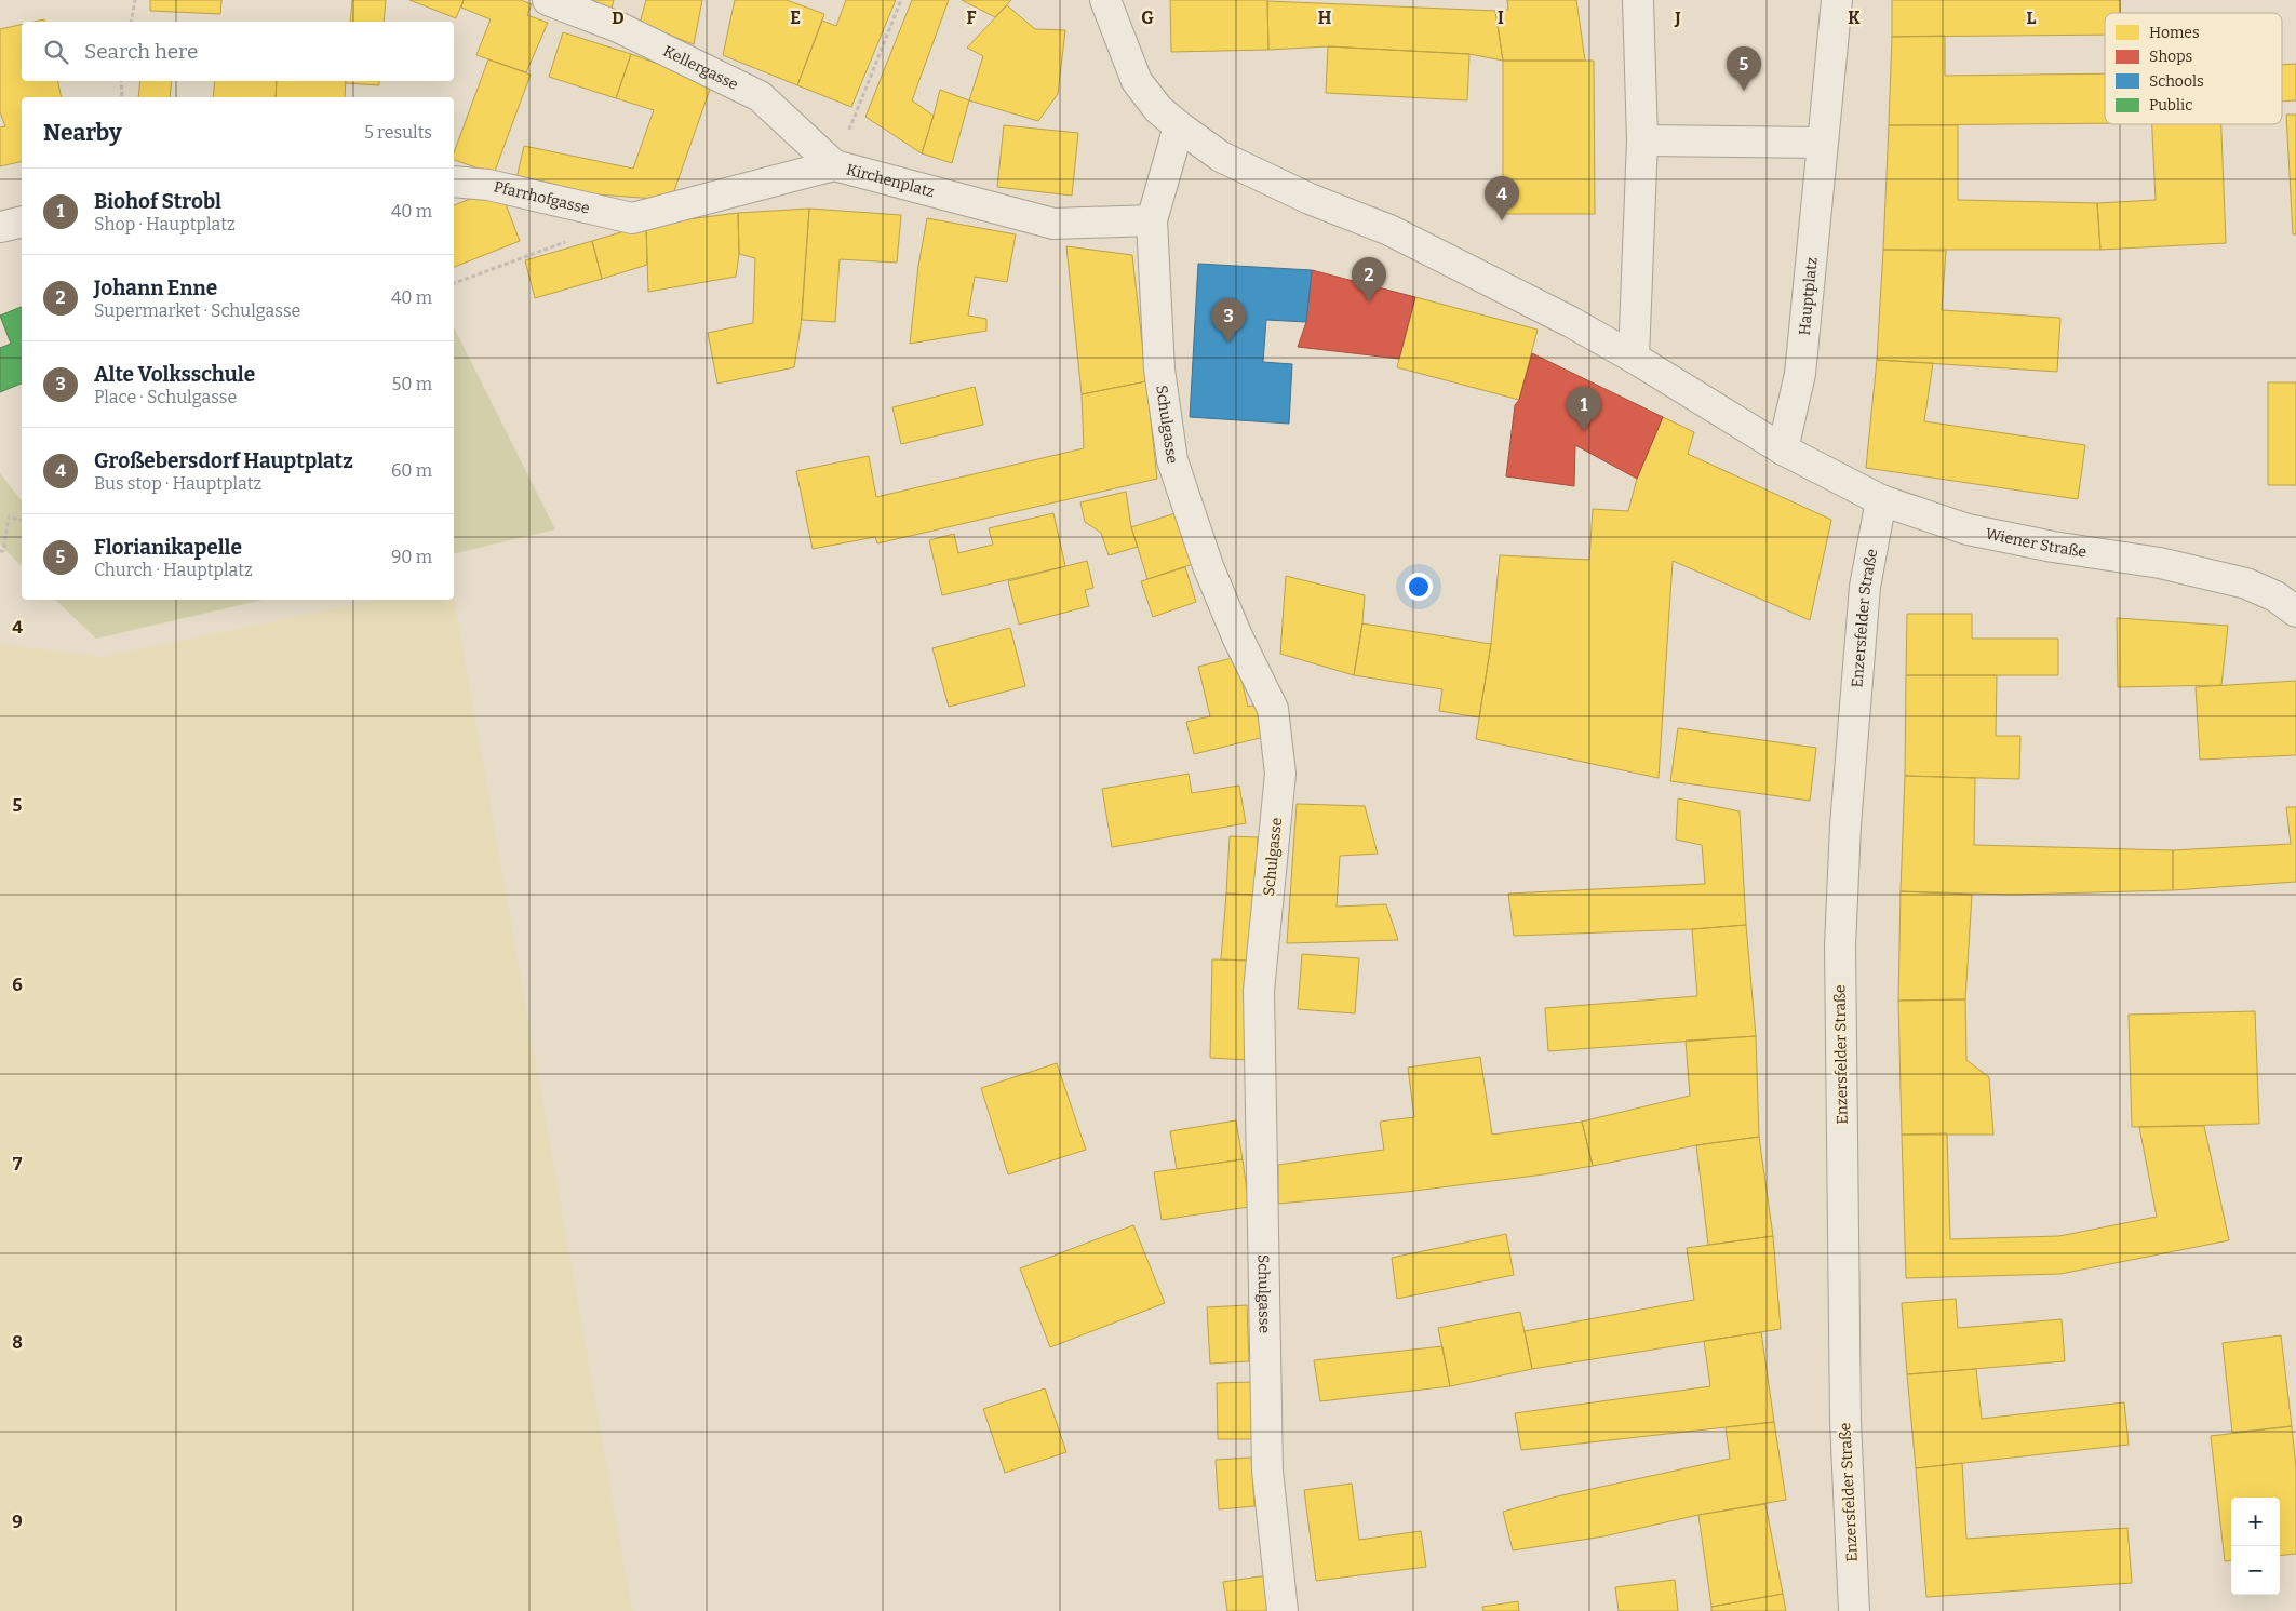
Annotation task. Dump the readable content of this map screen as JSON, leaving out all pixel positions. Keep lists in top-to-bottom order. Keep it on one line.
{"streets":{"street":["Kellergasse","Kirchenplatz","Pfarrhofgasse","Hauptplatz","Schulgasse","Wiener Straße","Enzersfelder Straße"]},"crossings":[["Kellergasse","Kirchenplatz"],["Kirchenplatz","Pfarrhofgasse"],["Kirchenplatz","Schulgasse"],["Hauptplatz","Wiener Straße"],["Schulgasse","Wiener Straße"],["Wiener Straße","Enzersfelder Straße"]],"legend":["Homes","Shops","Schools","Public"],"page":{"search":"Search here","pins":["5","4","2","3","1"],"heading":["Nearby","5 results"],"list":[{"mark":"1","name":"Biohof Strobl","note":"Shop · Hauptplatz","value":"40 m"},{"mark":"2","name":"Johann Enne","note":"Supermarket · Schulgasse","value":"40 m"},{"mark":"3","name":"Alte Volksschule","note":"Place · Schulgasse","value":"50 m"},{"mark":"4","name":"Großebersdorf Hauptplatz","note":"Bus stop · Hauptplatz","value":"60 m"},{"mark":"5","name":"Florianikapelle","note":"Church · Hauptplatz","value":"90 m"}],"map_buttons":["+","−"]},"grid":{"columns":["D","E","F","G","H","I","J","K","L"],"rows":["4","5","6","7","8","9"]}}
